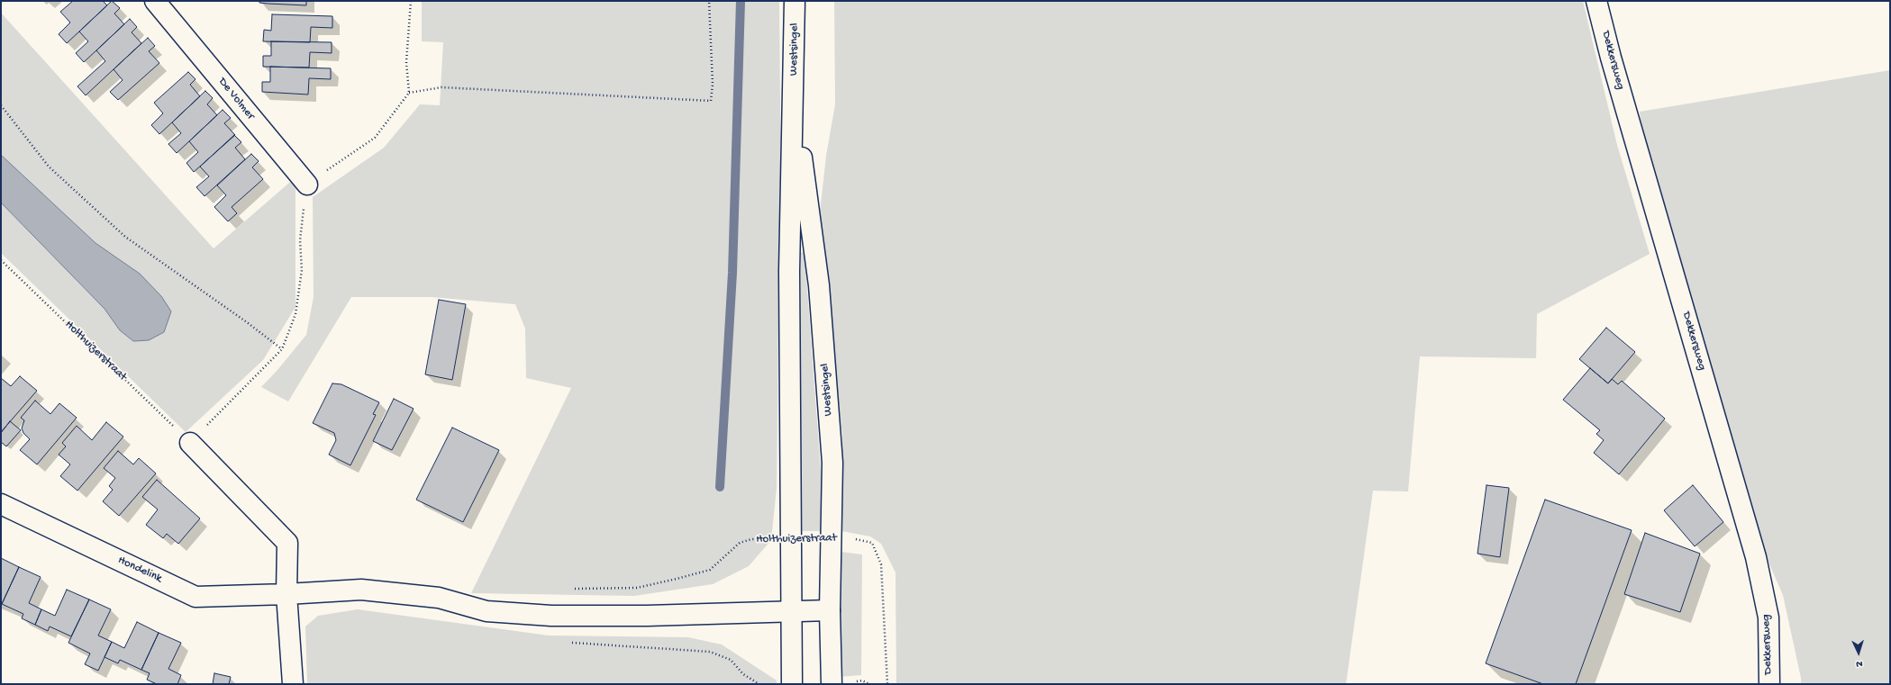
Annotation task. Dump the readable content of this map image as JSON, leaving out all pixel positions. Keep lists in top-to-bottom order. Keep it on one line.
{"streets":{"street":["Westsingel","Dekkersweg","De Volmer","Hondelink"],"path":["Holthuizerstraat"]},"crossings":[["Westsingel","Holthuizerstraat"]],"north":"bottom"}
